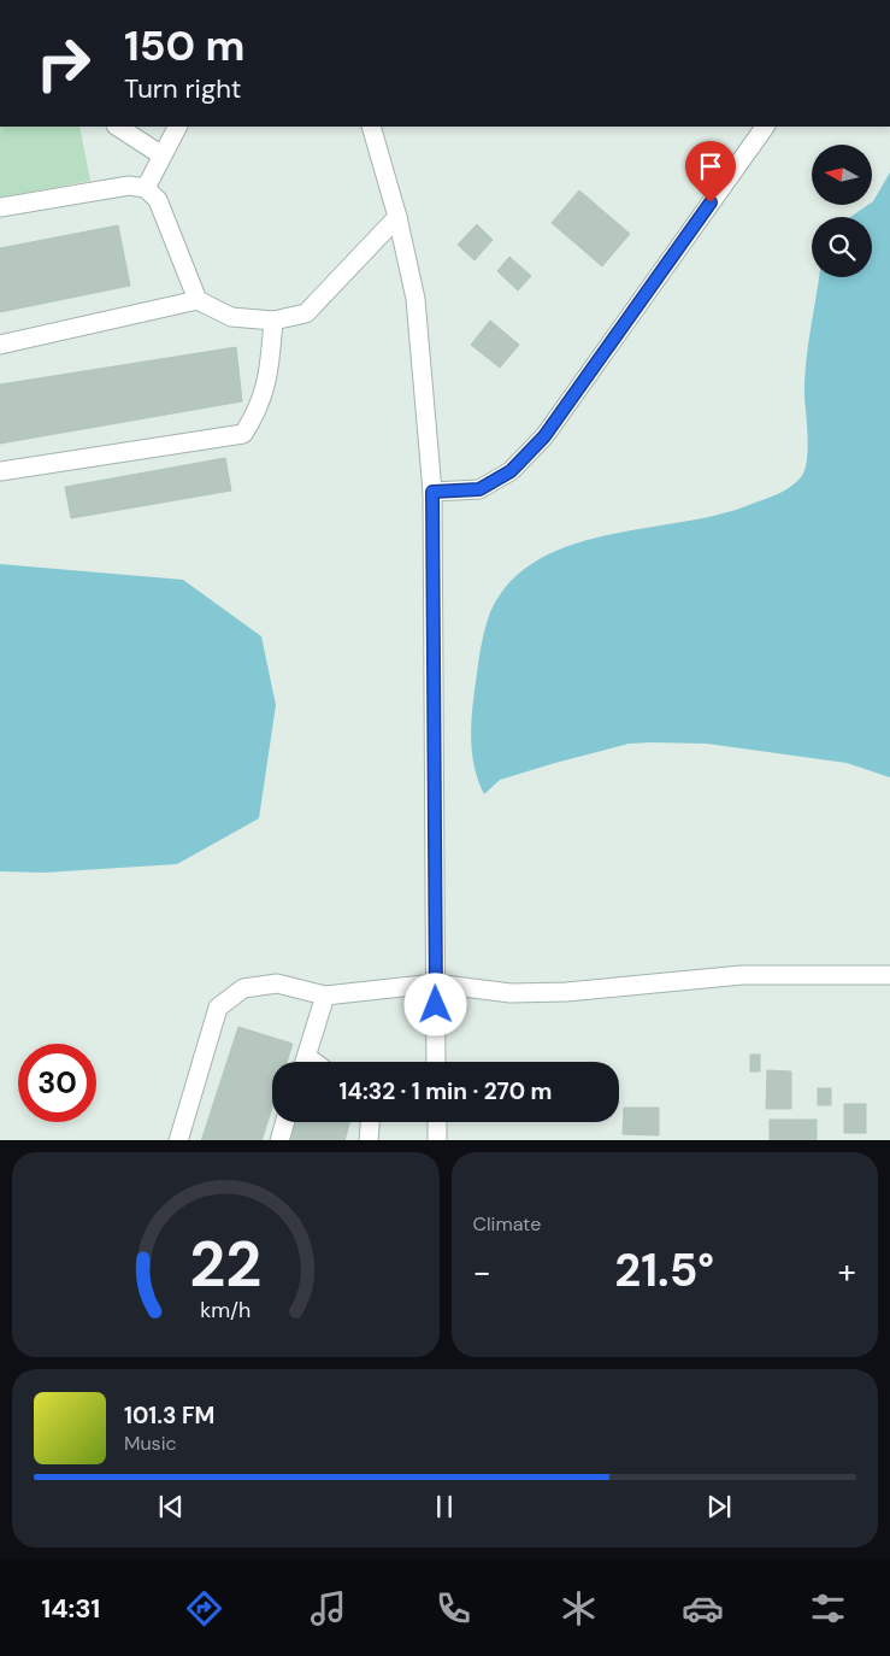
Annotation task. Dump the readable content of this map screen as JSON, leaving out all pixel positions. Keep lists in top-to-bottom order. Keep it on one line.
{"north":"left","page":{"turn":["150 m","Turn right"],"limit":"30","trip":"14:32 · 1 min · 270 m","tile":"Climate","heat":["−","21.5°","+"],"song":["101.3 FM","Music"],"tabs":"14:31","gauge":["22","km/h"]}}
